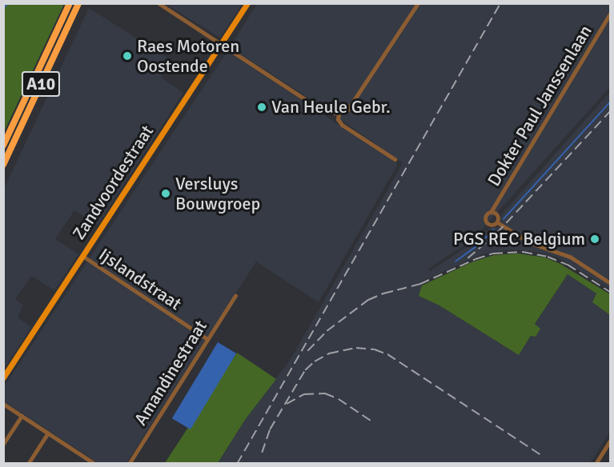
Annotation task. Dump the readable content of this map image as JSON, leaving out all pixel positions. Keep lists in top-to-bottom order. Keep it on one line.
{"streets":{"highway":["A10"],"main road":["Zandvoordestraat"],"street":["Dokter Paul Janssenlaan","Ijslandstraat","Amandinestraat"]},"crossings":[["Zandvoordestraat","Ijslandstraat"],["Ijslandstraat","Amandinestraat"]],"places":["Raes Motoren Oostende","Van Heule Gebr.","Versluys Bouwgroep","PGS REC Belgium"]}
